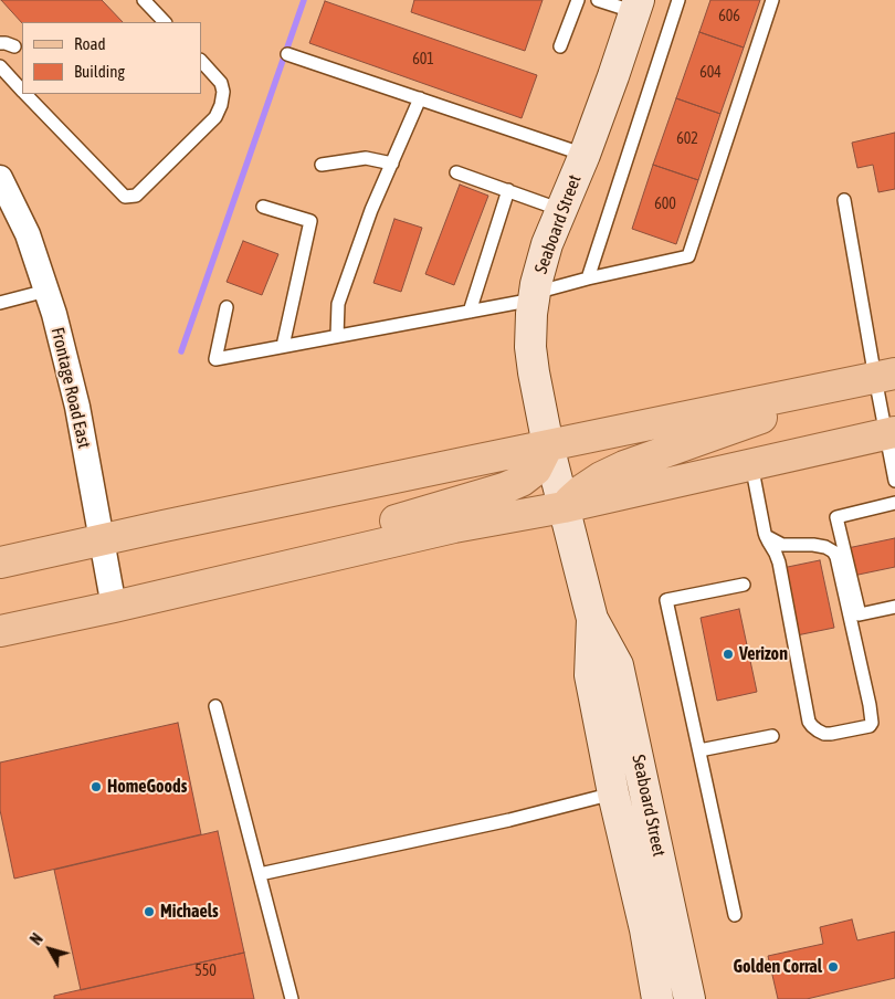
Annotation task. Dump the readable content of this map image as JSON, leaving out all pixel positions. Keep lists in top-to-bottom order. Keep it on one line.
{"streets":{"street":["Seaboard Street","Frontage Road East"]},"places":["Verizon","HomeGoods","Michaels","Golden Corral"],"house_numbers":["606","601","604","602","600","550"],"legend":["Road","Building"],"north":"top left"}
